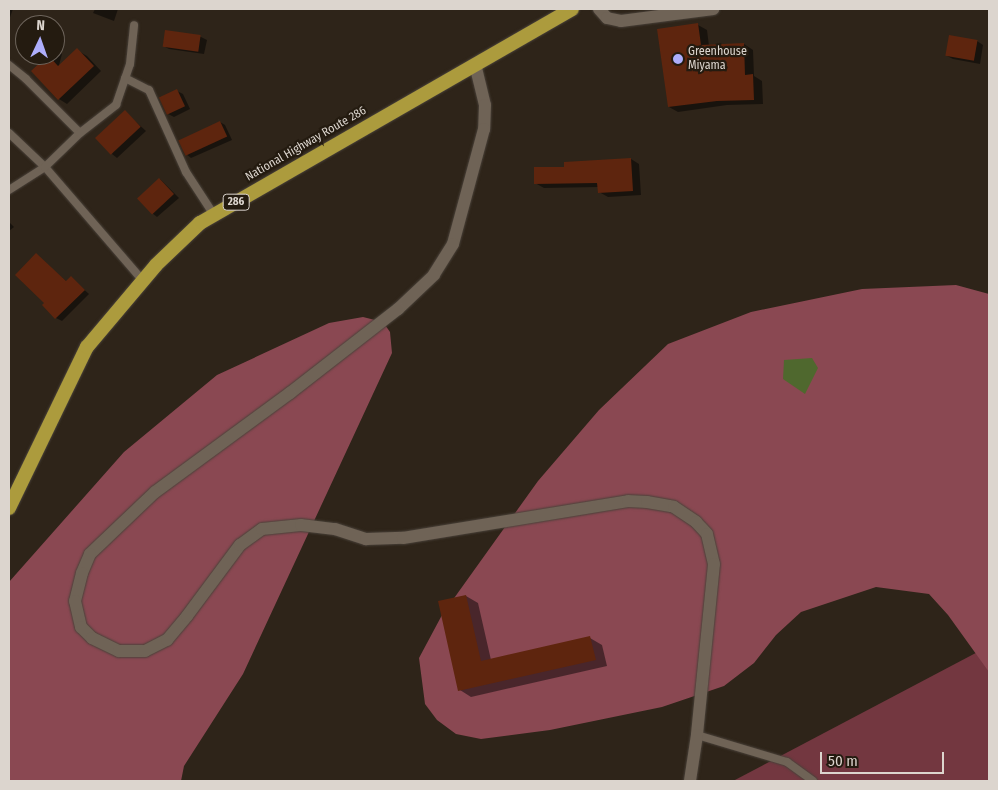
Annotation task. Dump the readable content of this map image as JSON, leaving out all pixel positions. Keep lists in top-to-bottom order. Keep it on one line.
{"streets":{"highway":["National Highway Route 286","286"]},"places":["Greenhouse Miyama"],"scale_bar":"50 m","north":"top"}
